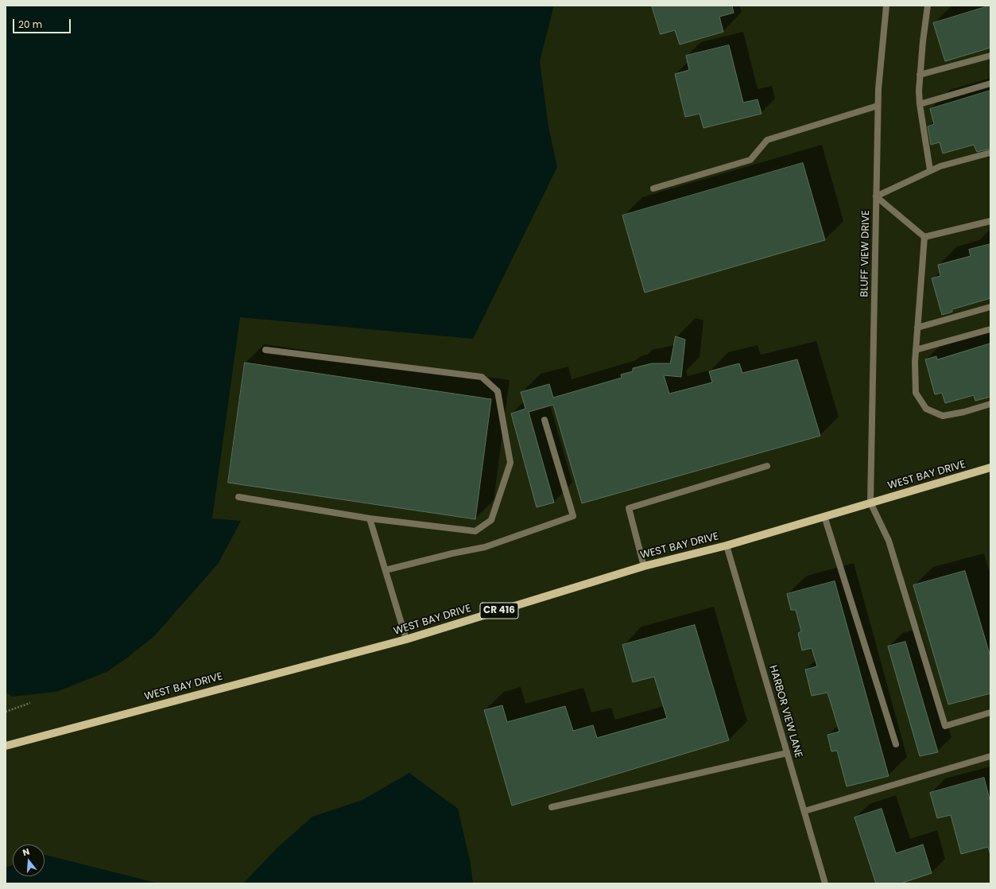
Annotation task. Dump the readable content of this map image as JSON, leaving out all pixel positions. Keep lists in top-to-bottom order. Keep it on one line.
{"streets":{"main road":["WEST BAY DRIVE","CR 416"],"street":["BLUFF VIEW DRIVE","HARBOR VIEW LANE"]},"crossings":[["BLUFF VIEW DRIVE","WEST BAY DRIVE"],["WEST BAY DRIVE","HARBOR VIEW LANE"]],"scale_bar":"20 m","north":"top"}
